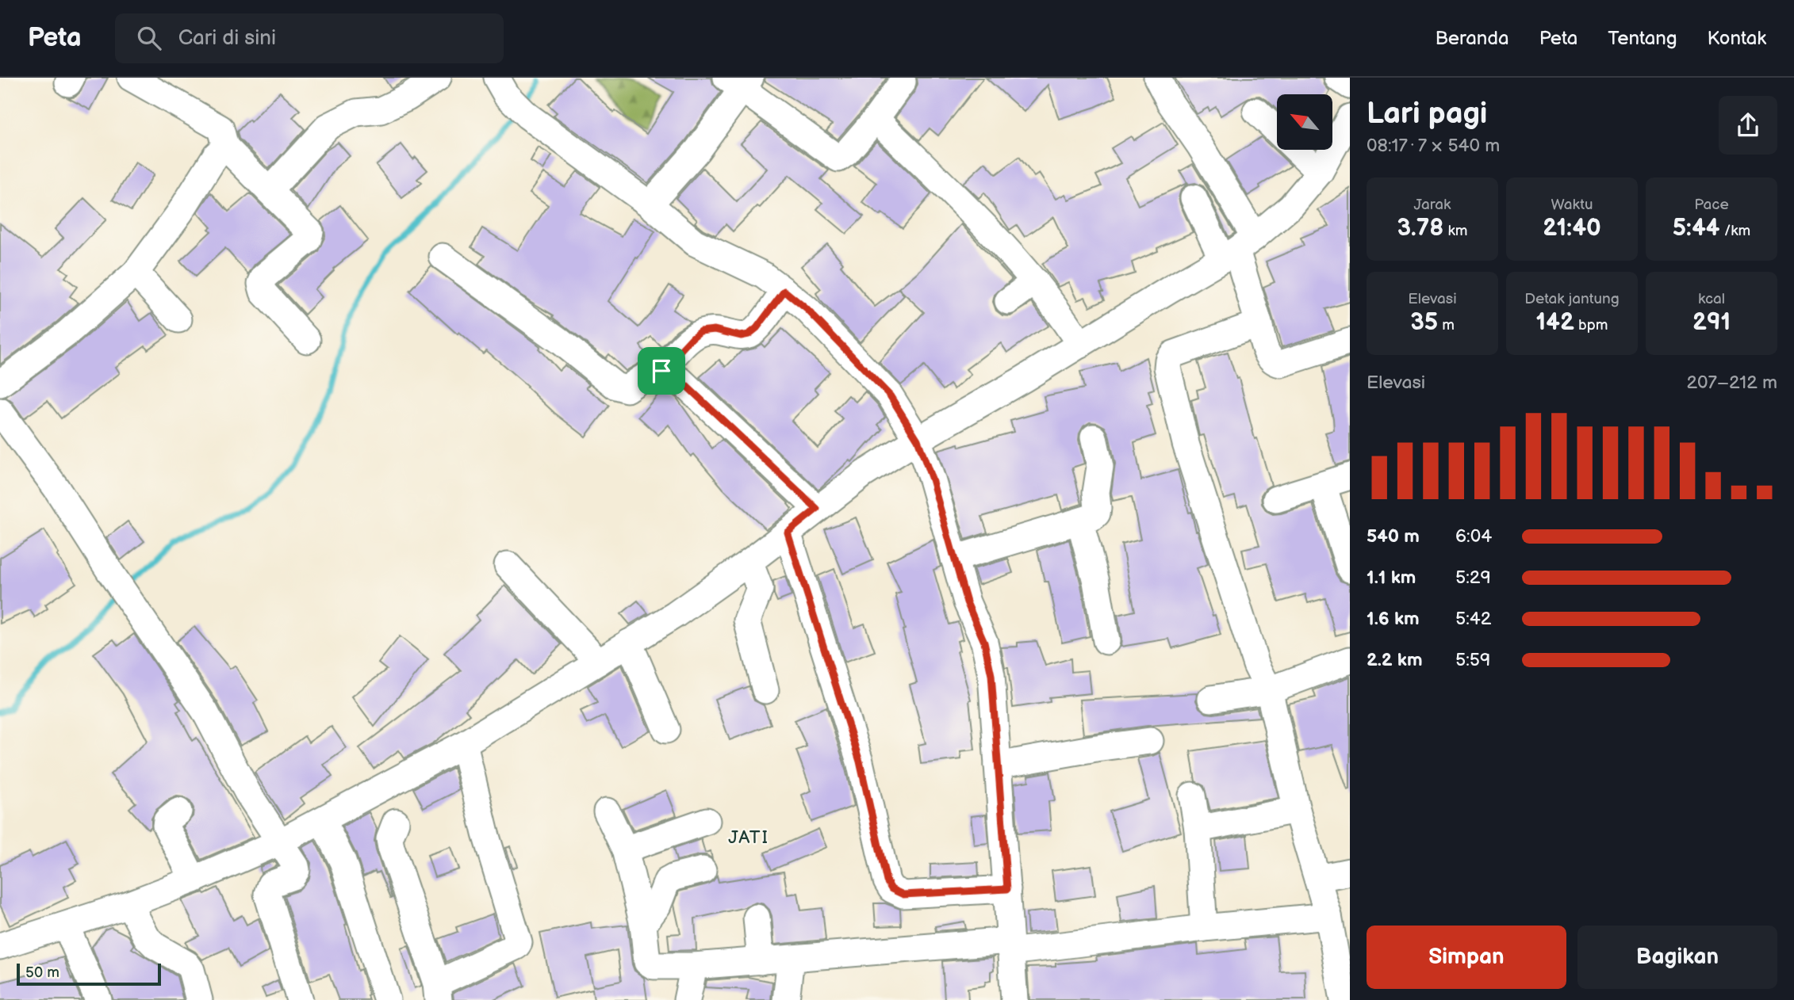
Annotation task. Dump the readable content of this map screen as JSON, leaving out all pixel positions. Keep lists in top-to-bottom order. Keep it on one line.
{"districts":["JATI"],"scale_bar":"50 m","north":"top left","page":{"header":"Peta","search":"Cari di sini","nav":["Beranda","Peta","Tentang","Kontak"],"heading":["Lari pagi","08:17 · 7 × 540 m"],"stats":[["Jarak","3.78 km"],["Waktu","21:40"],["Pace","5:44 /km"],["Elevasi","35 m"],["Detak jantung","142 bpm"],["kcal","291"]],"chart":["Elevasi","207–212 m"],"list":[{"name":"540 m","note":"6:04"},{"name":"1.1 km","note":"5:29"},{"name":"1.6 km","note":"5:42"},{"name":"2.2 km","note":"5:59"}],"buttons":["Simpan","Bagikan"],"scale":"50 m"}}
